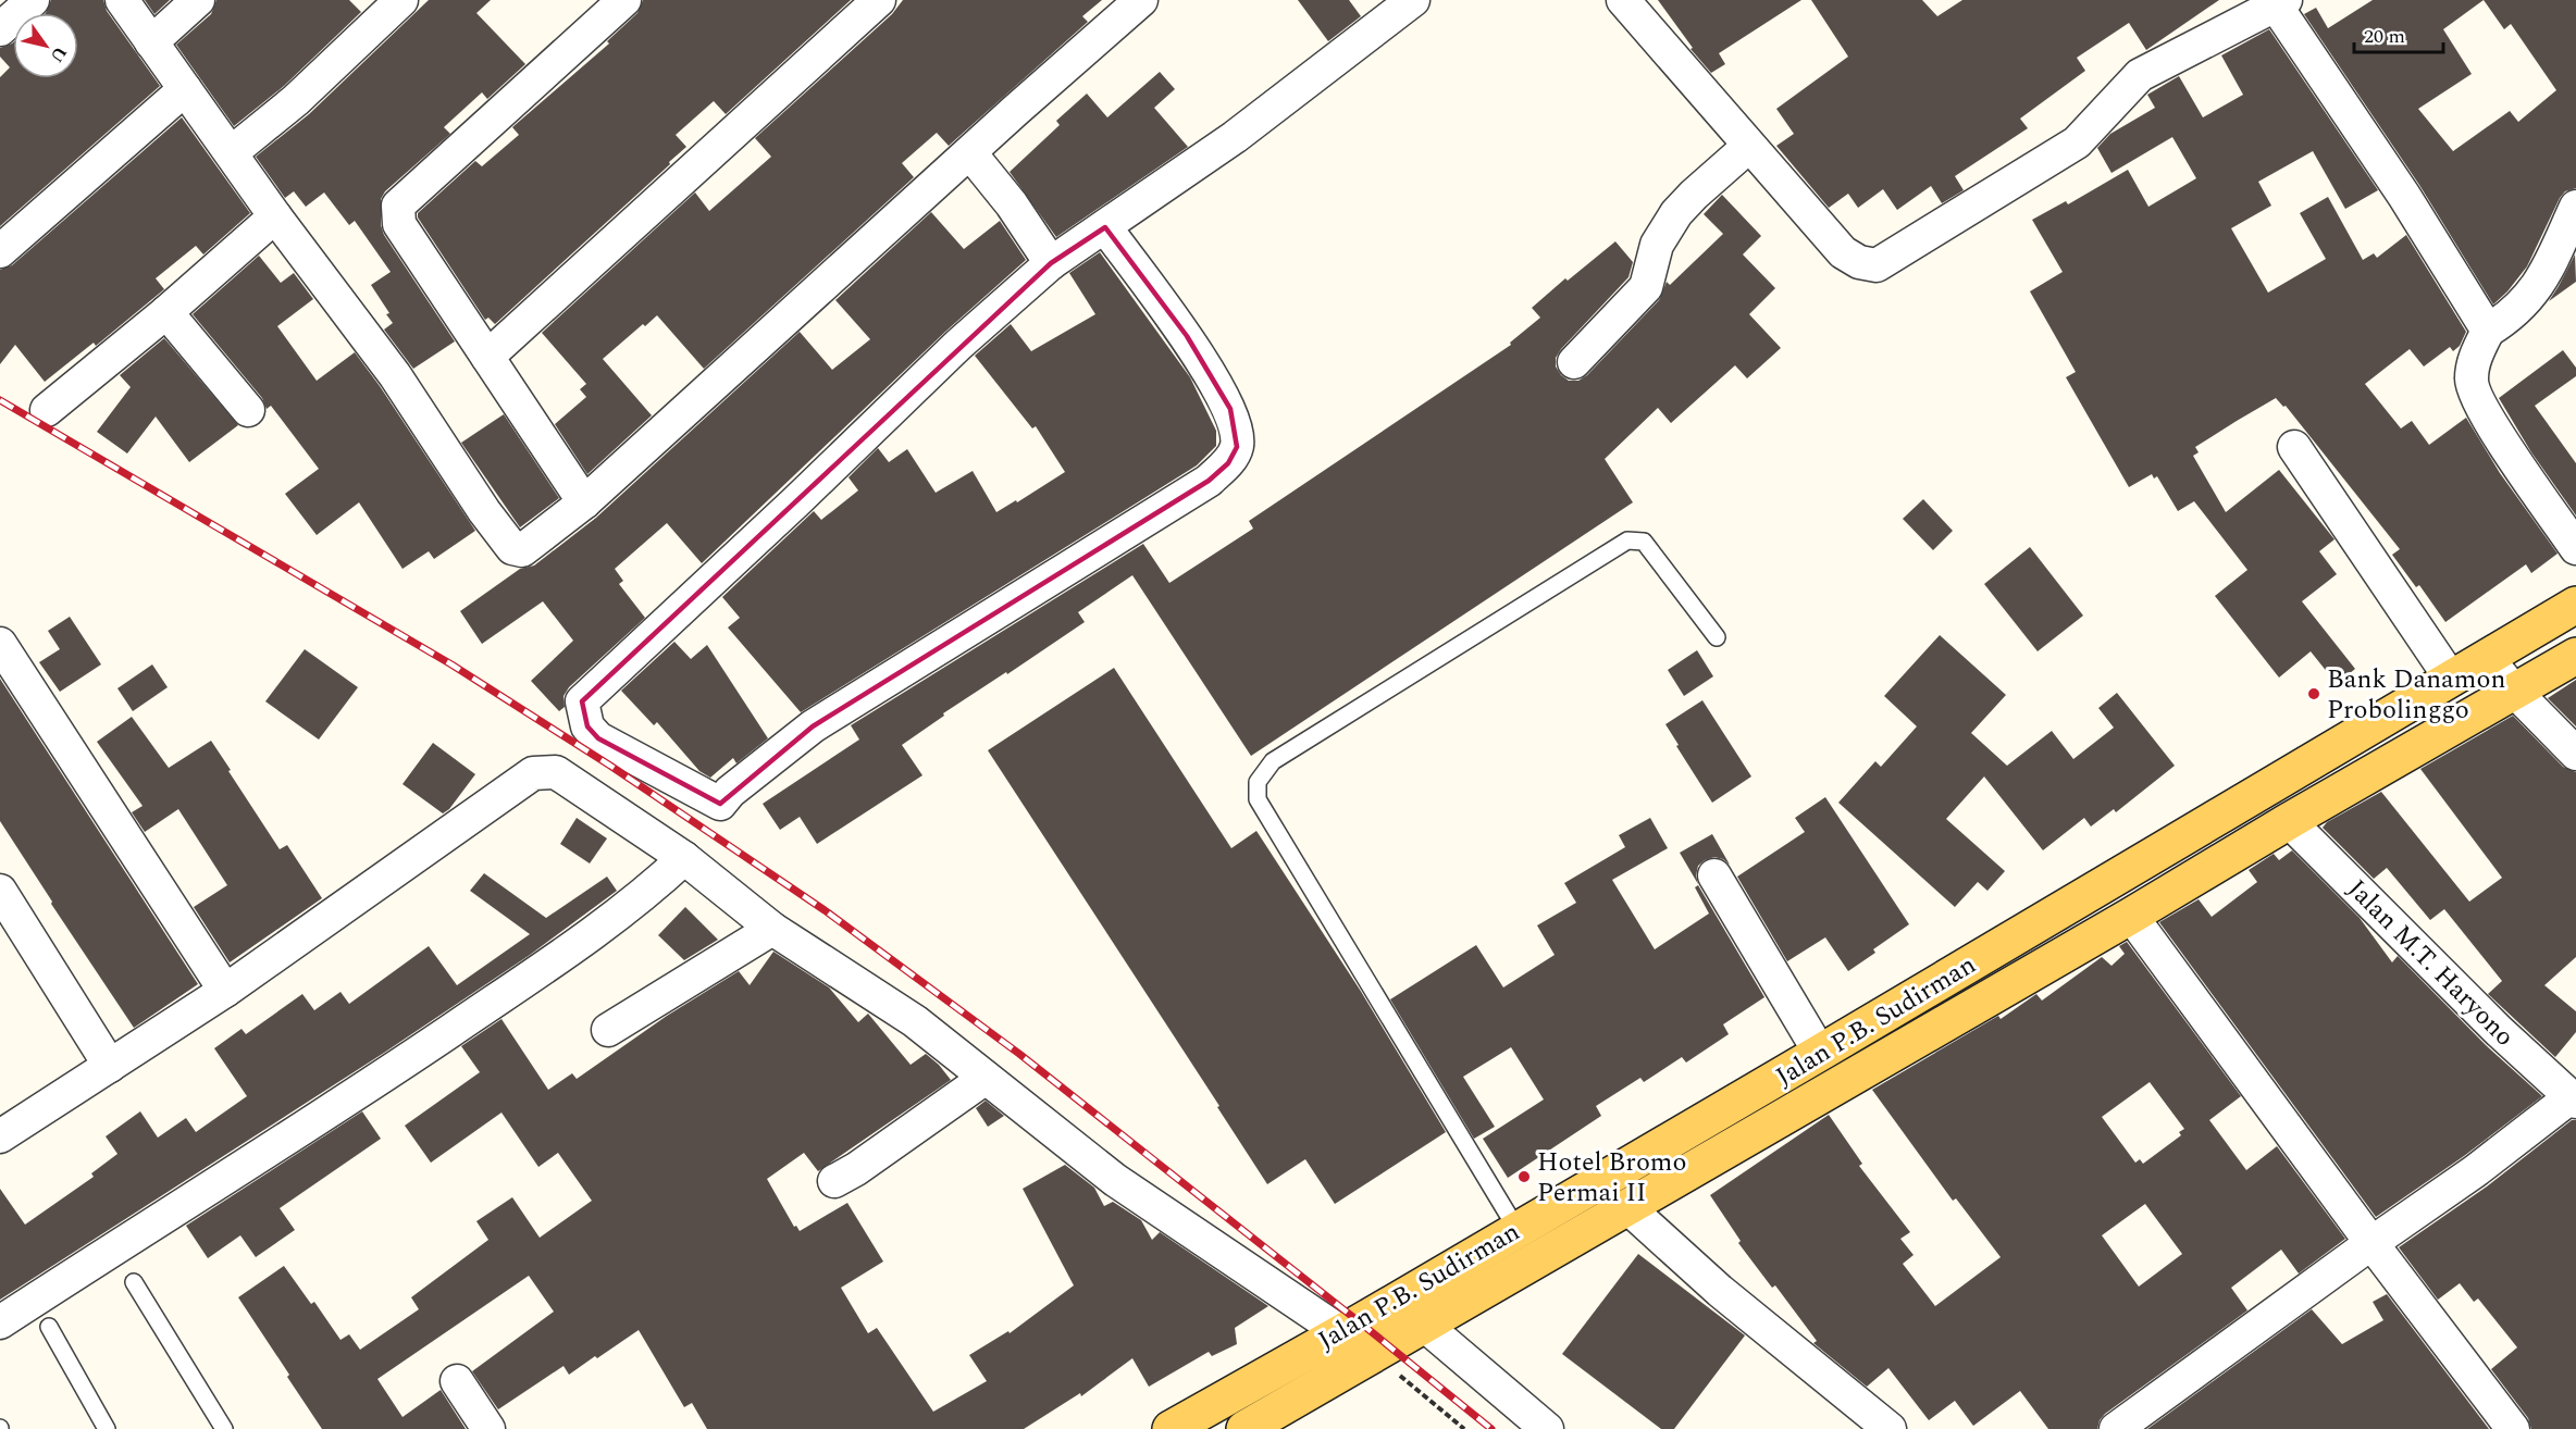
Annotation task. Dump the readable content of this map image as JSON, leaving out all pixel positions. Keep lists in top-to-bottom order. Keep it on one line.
{"streets":{"main road":["Jalan P.B. Sudirman"],"street":["Jalan M.T. Haryono"]},"crossings":[["Jalan M.T. Haryono","Jalan P.B. Sudirman"]],"places":["Bank Danamon Probolinggo","Hotel Bromo Permai II"],"scale_bar":"20 m","north":"bottom right"}
